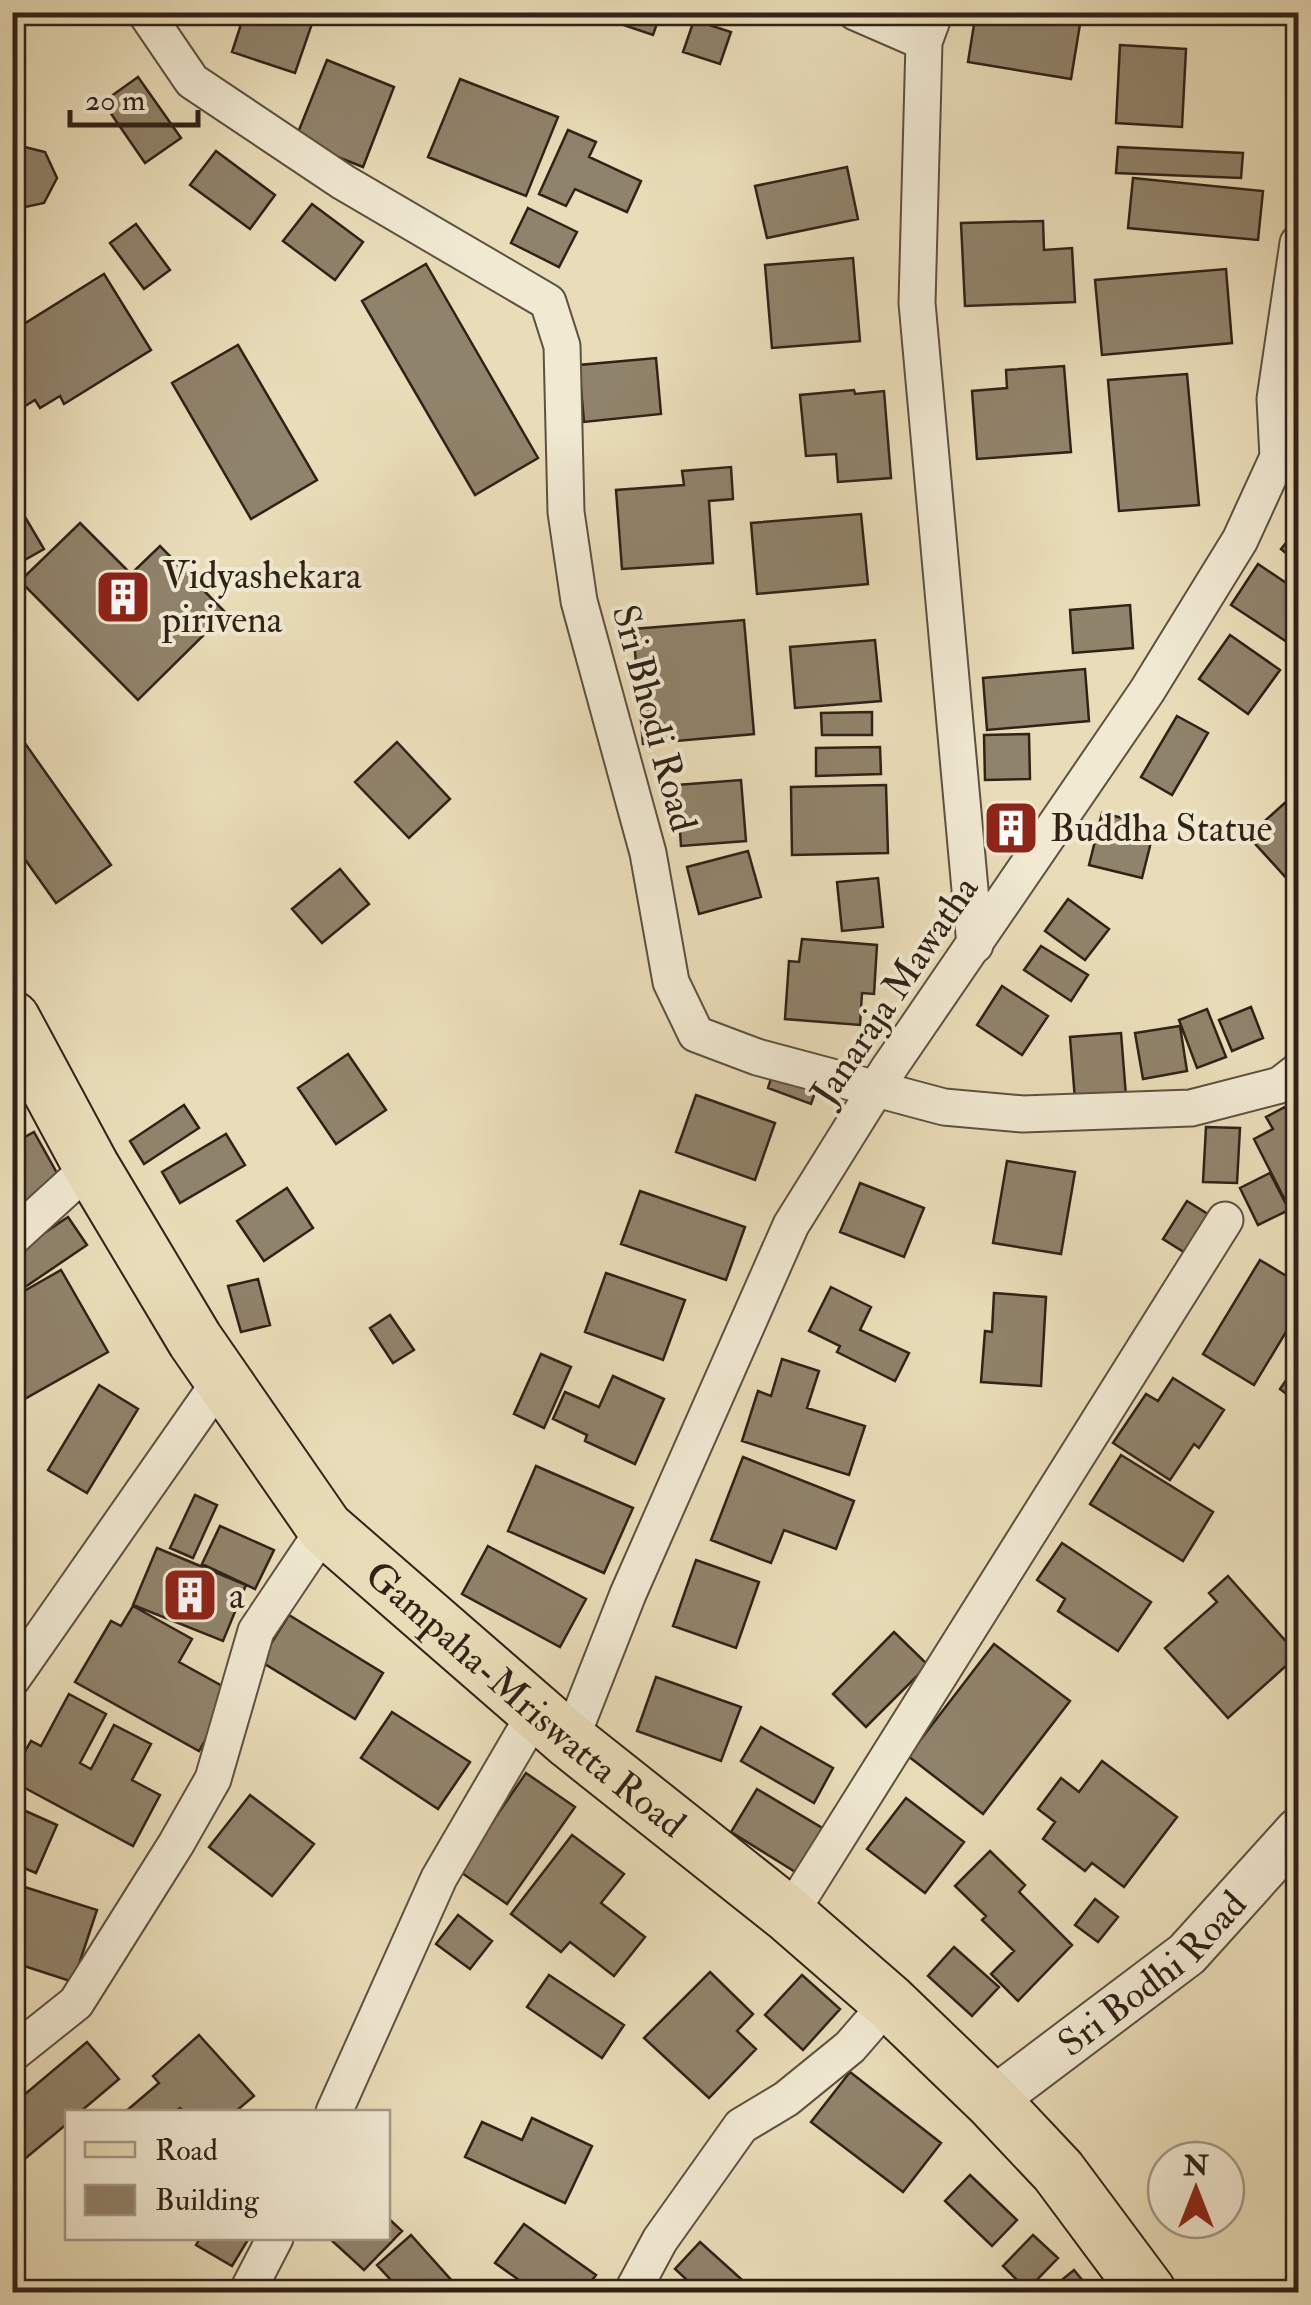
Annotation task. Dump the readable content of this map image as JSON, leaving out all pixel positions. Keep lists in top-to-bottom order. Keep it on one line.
{"streets":{"main road":["Gampaha-Mriswatta Road"],"street":["Sri Bhodi Road","Janaraja Mawatha","Sri Bodhi Road"]},"crossings":[["Sri Bhodi Road","Janaraja Mawatha"],["Janaraja Mawatha","Gampaha-Mriswatta Road"],["Gampaha-Mriswatta Road","Sri Bodhi Road"]],"places":{"building":["Vidyashekara pirivena","Buddha Statue","a"]},"legend":["Road","Building"],"scale_bar":"20 m","north":"top"}
